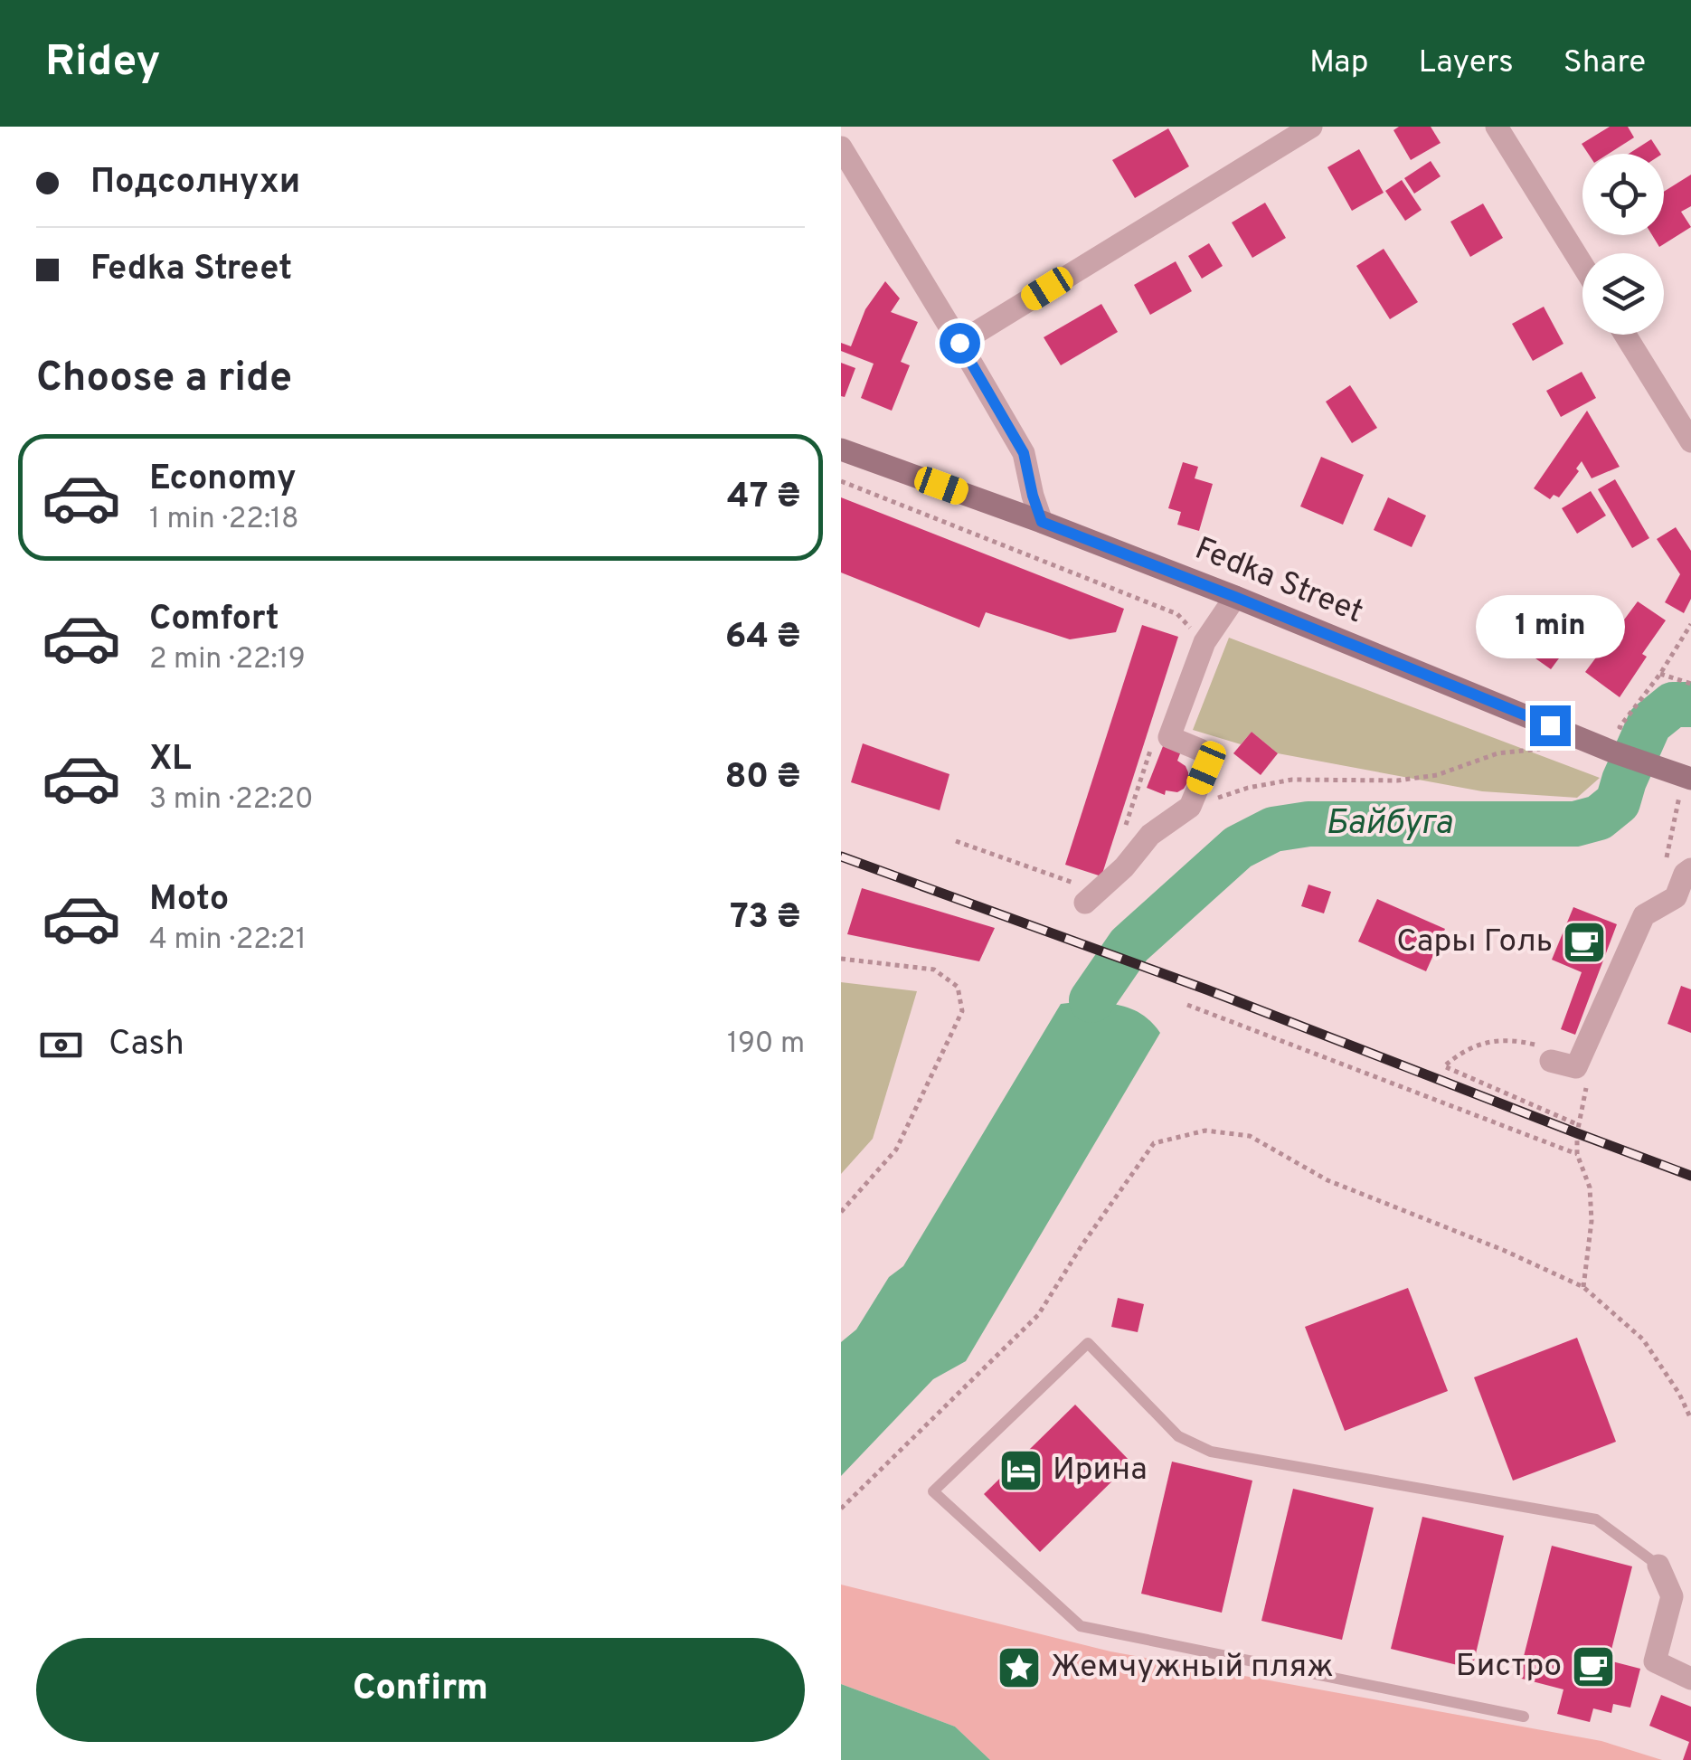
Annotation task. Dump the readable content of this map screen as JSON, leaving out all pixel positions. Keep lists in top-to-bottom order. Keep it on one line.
{"streets":{"main road":["Fedka Street"]},"water":["Байбуга"],"places":{"cafe":["Сары Голь","Бистро"],"hotel":["Ирина"],"place":["Жемчужный пляж"]},"page":{"header":"Ridey","nav":["Map","Layers","Share"],"banner":["Подсолнухи","Fedka Street"],"heading":"Choose a ride","list":[{"name":"Economy","note":"1 min · 22:18","value":"47 ₴"},{"name":"Comfort","note":"2 min · 22:19","value":"64 ₴"},{"name":"XL","note":"3 min · 22:20","value":"80 ₴"},{"name":"Moto","note":"4 min · 22:21","value":"73 ₴"}],"bubble":"1 min","pay":["Cash","190 m"],"buttons":"Confirm"}}
